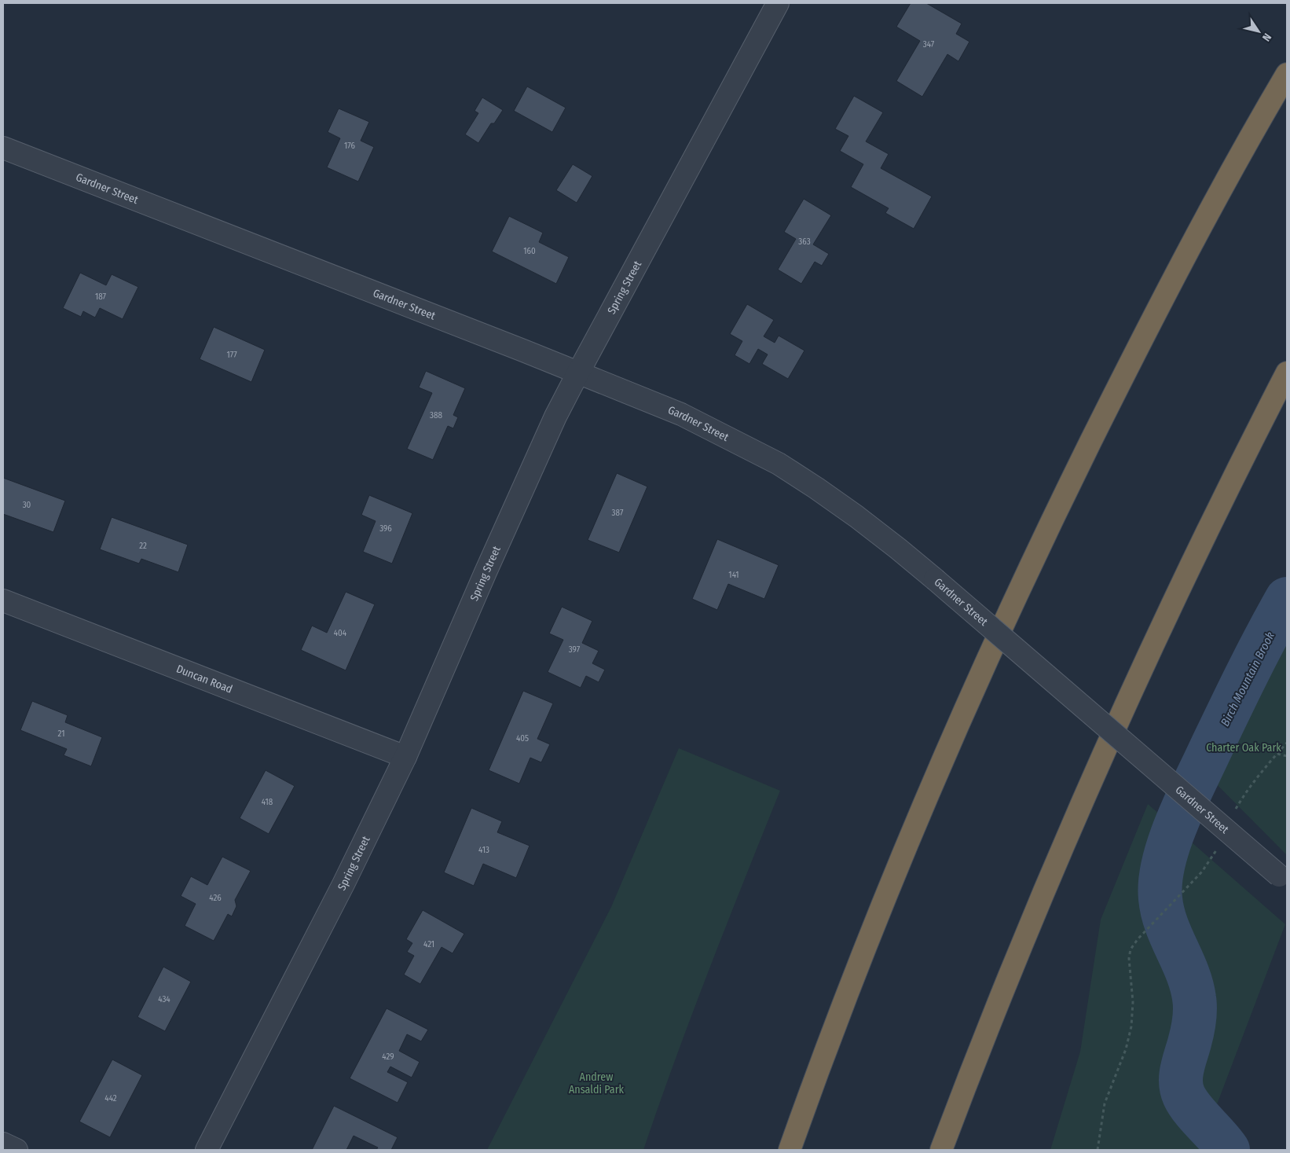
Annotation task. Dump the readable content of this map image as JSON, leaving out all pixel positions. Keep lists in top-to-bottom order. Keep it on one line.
{"streets":{"street":["Gardner Street","Spring Street","Duncan Road"]},"crossings":[["Gardner Street","Spring Street"],["Spring Street","Duncan Road"]],"water":["Birch Mountain Brook"],"parks":["Charter Oak Park","Andrew Ansaldi Park"],"house_numbers":["347","176","363","160","187","177","388","30","387","396","22","141","404","397","21","405","418","413","426","421","434","429","442"],"north":"bottom right"}
